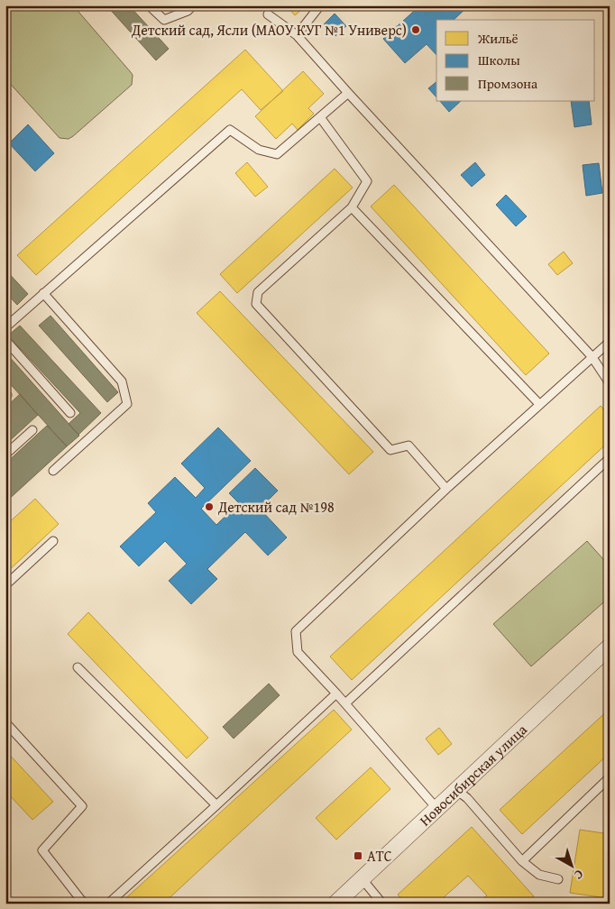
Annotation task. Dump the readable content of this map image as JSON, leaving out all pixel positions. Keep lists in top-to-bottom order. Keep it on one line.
{"streets":{"street":["Новосибирская улица"]},"places":{"other":["Детский сад, Ясли (МАОУ КУГ №1 Универс)","Детский сад №198"],"transit":["АТС"]},"legend":["Жильё","Школы","Промзона"],"north":"bottom right"}
